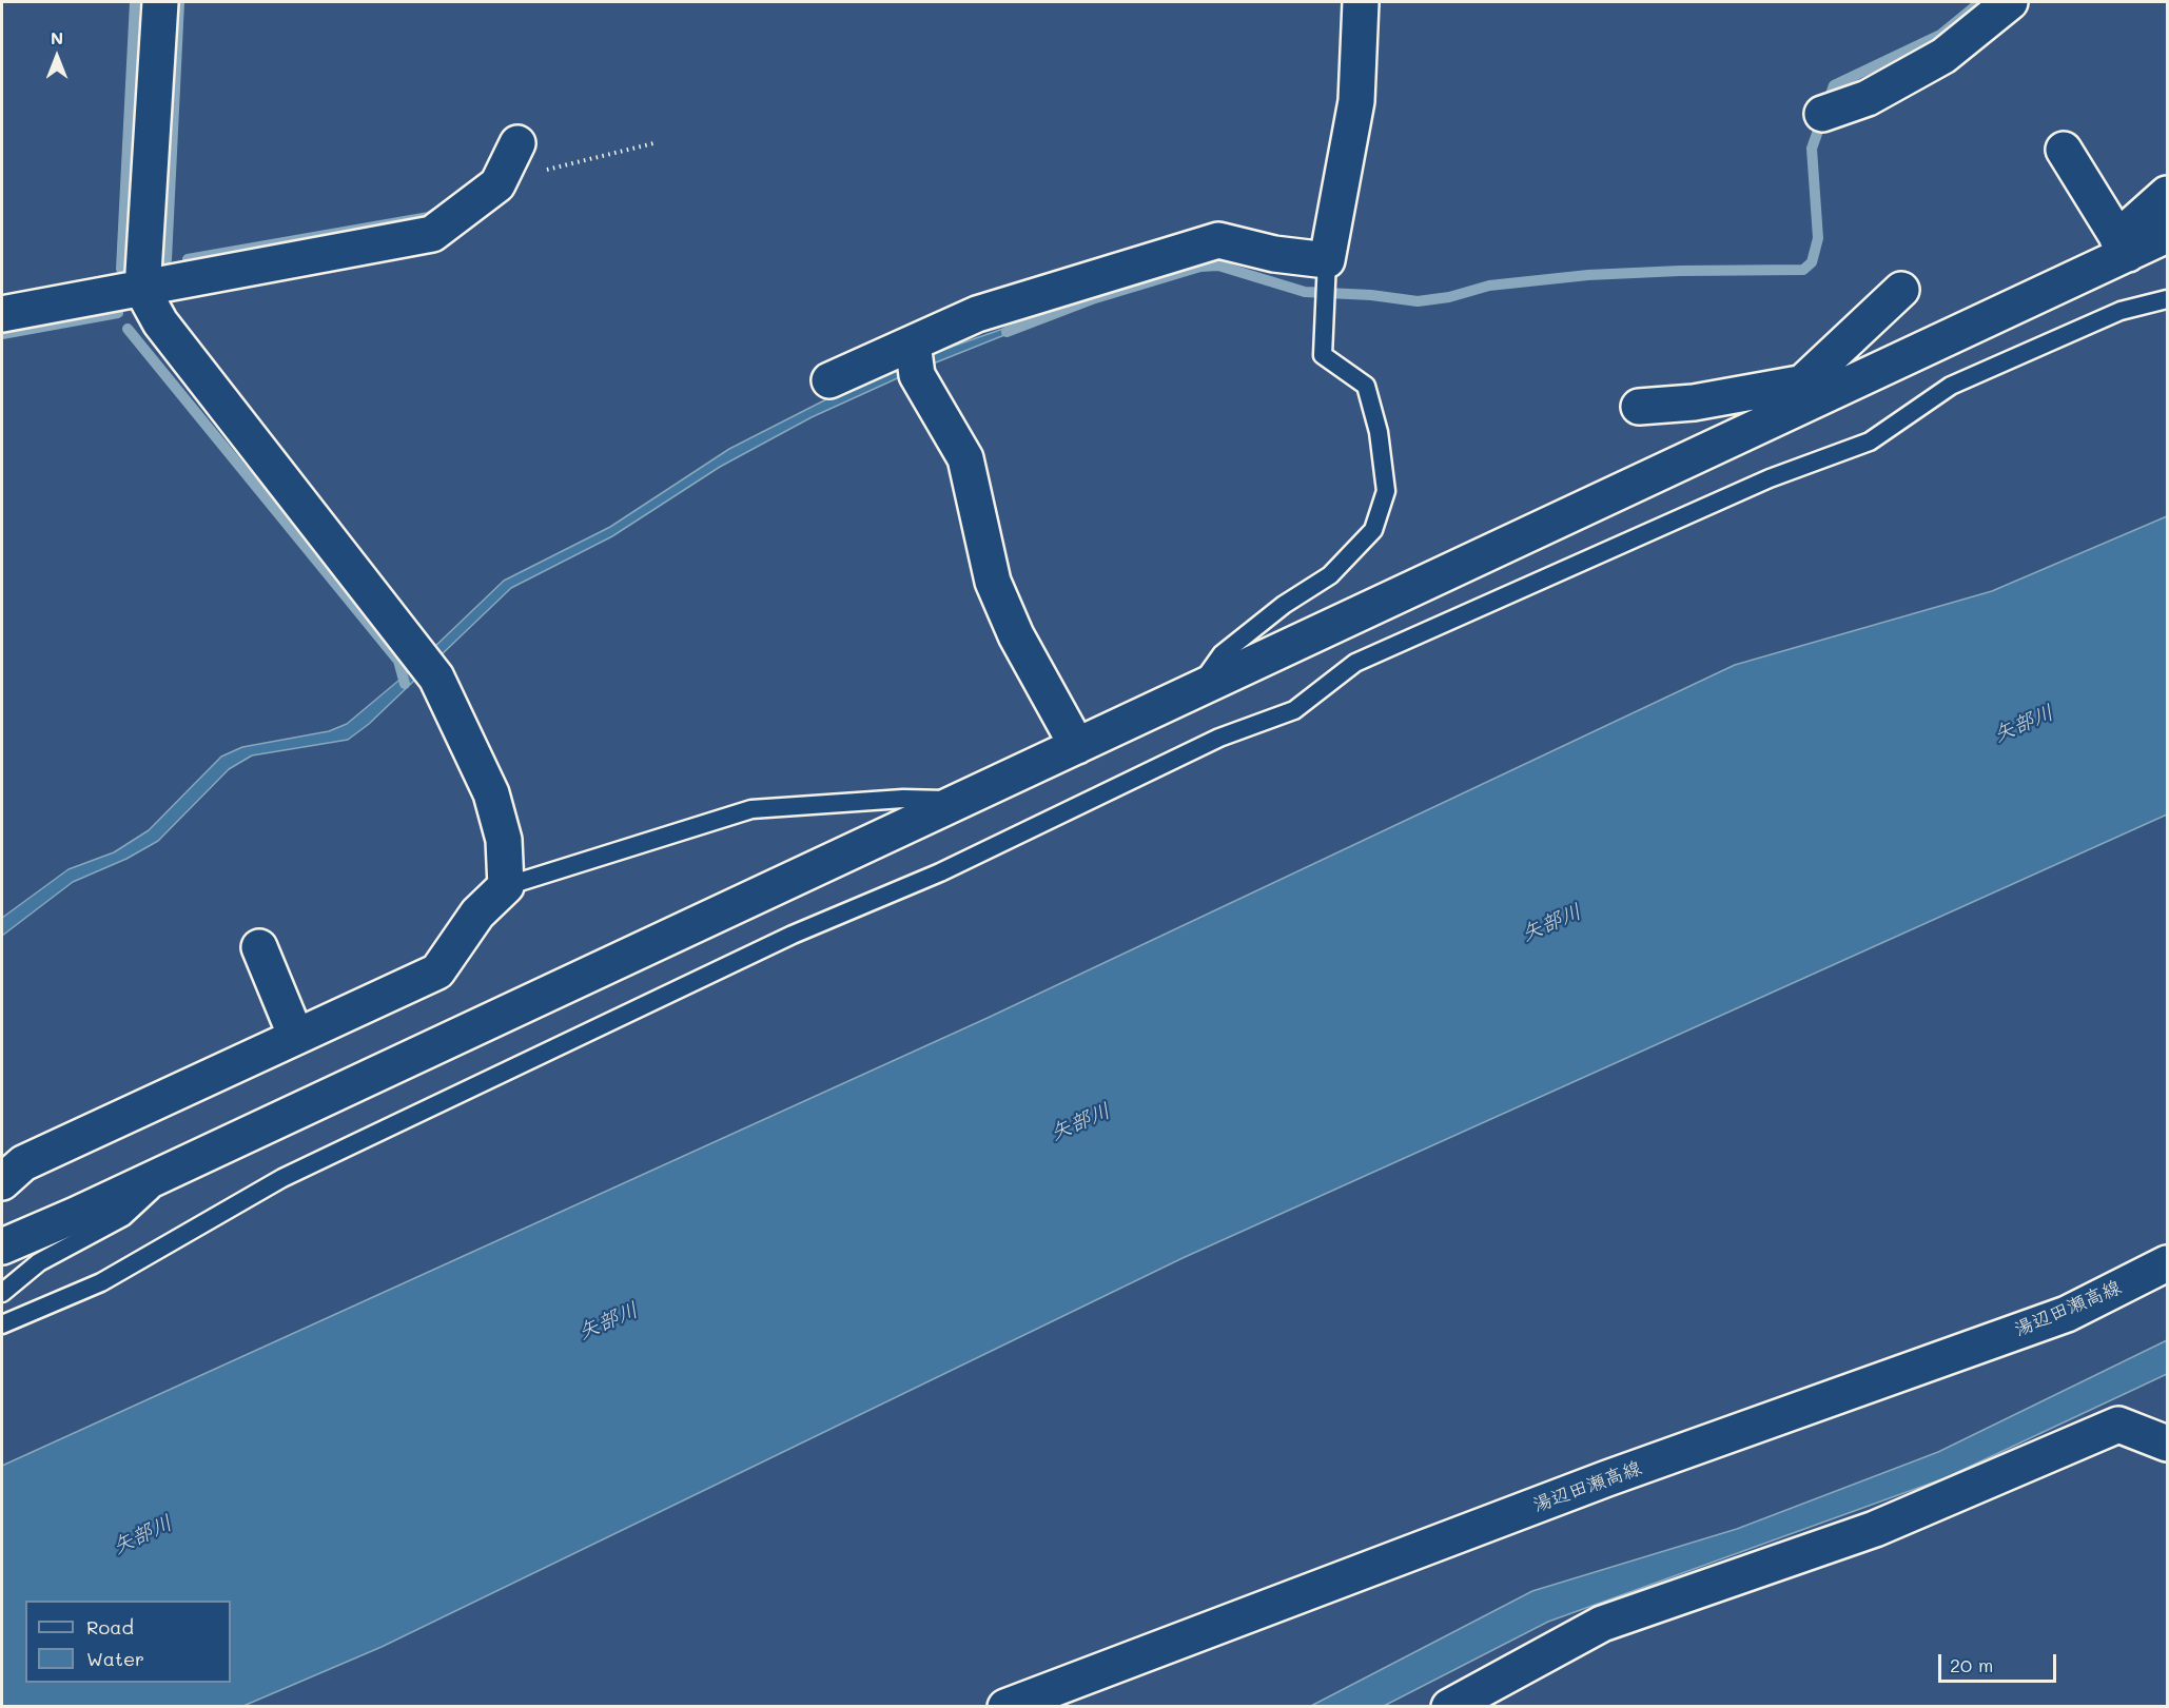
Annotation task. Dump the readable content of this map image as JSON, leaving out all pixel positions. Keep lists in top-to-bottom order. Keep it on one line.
{"streets":{"street":["湯辺田瀬高線"]},"water":["矢部川"],"legend":["Road","Water"],"scale_bar":"20 m","north":"top"}
